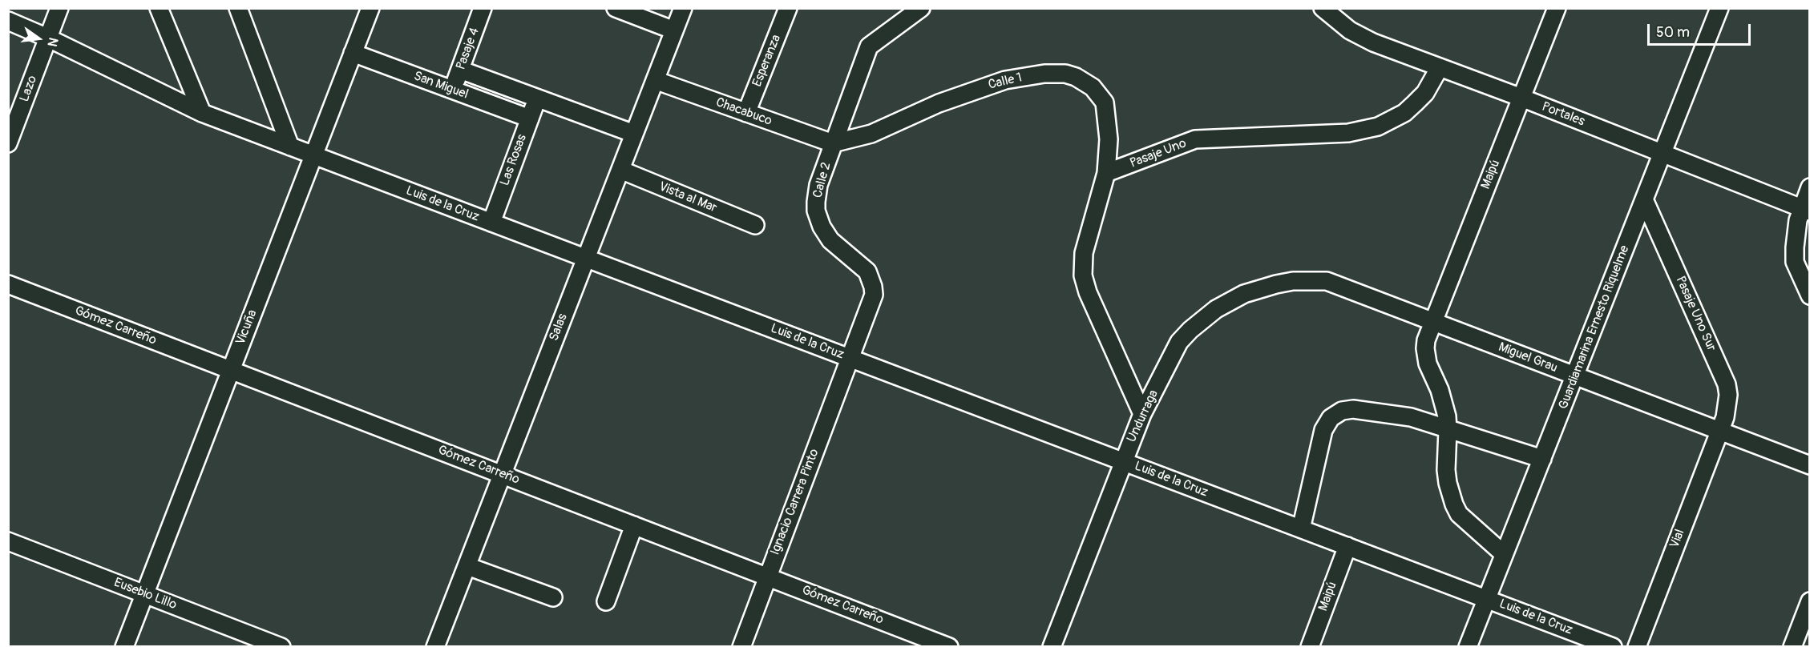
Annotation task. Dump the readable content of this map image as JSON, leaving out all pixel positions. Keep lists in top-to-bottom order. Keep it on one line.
{"streets":{"street":["Pasaje 4","Esperanza","Calle 1","San Miguel","Lazo","Chacabuco","Portales","Pasaje Uno","Las Rosas","Maipú","Calle 2","Vista al Mar","Luis de la Cruz","Pasaje Uno Sur","Gómez Carreño","Vicuña","Salas","Guardiamarina Ernesto Riquelme","Miguel Grau","Undurraga","Ignacio Carrera Pinto","Vial","Eusebio Lillo"]},"crossings":[["Pasaje 4","San Miguel"],["Esperanza","Chacabuco"],["Calle 1","Chacabuco"],["Calle 1","Pasaje Uno"],["Calle 1","Calle 2"],["San Miguel","Las Rosas"],["San Miguel","Vicuña"],["San Miguel","Salas"],["Lazo","Luis de la Cruz"],["Chacabuco","Calle 2"],["Chacabuco","Salas"],["Portales","Pasaje Uno"],["Portales","Maipú"],["Portales","Guardiamarina Ernesto Riquelme"],["Las Rosas","Luis de la Cruz"],["Maipú","Luis de la Cruz"],["Maipú","Miguel Grau"],["Calle 2","Luis de la Cruz"],["Calle 2","Ignacio Carrera Pinto"],["Vista al Mar","Salas"],["Luis de la Cruz","Vicuña"],["Luis de la Cruz","Salas"],["Luis de la Cruz","Guardiamarina Ernesto Riquelme"],["Luis de la Cruz","Undurraga"],["Luis de la Cruz","Ignacio Carrera Pinto"],["Pasaje Uno Sur","Guardiamarina Ernesto Riquelme"],["Pasaje Uno Sur","Miguel Grau"],["Pasaje Uno Sur","Vial"],["Gómez Carreño","Vicuña"],["Gómez Carreño","Salas"],["Gómez Carreño","Ignacio Carrera Pinto"],["Vicuña","Eusebio Lillo"],["Guardiamarina Ernesto Riquelme","Miguel Grau"],["Miguel Grau","Undurraga"],["Miguel Grau","Vial"]],"scale_bar":"50 m","north":"right"}
